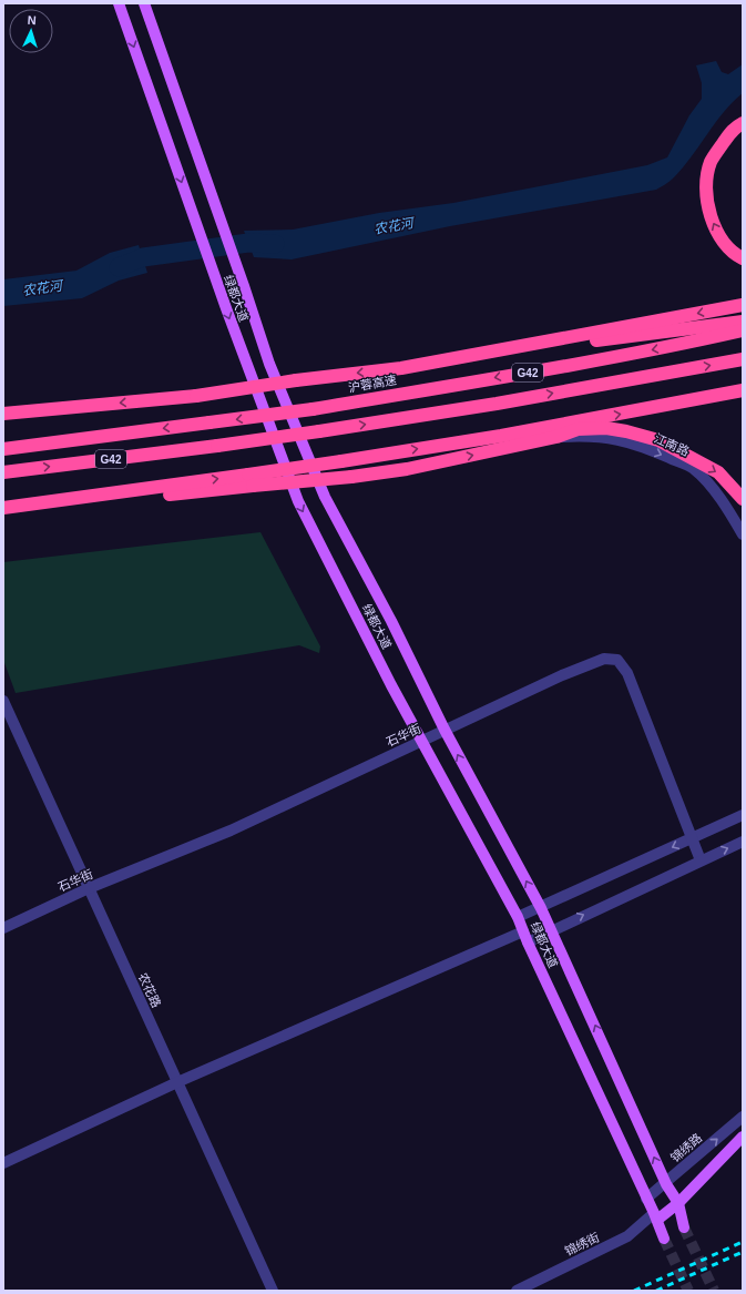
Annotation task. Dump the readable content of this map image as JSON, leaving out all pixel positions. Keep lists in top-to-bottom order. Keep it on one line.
{"streets":{"highway":["G42","沪蓉高速"],"main road":["绿都大道"],"street":["江南路","石华街","农花路","锦绣路","锦绣街"]},"crossings":[["绿都大道","石华街"],["绿都大道","锦绣路"],["绿都大道","锦绣街"],["石华街","农花路"]],"one_way":["江南路","锦绣路"],"water":["农花河"],"north":"top"}
